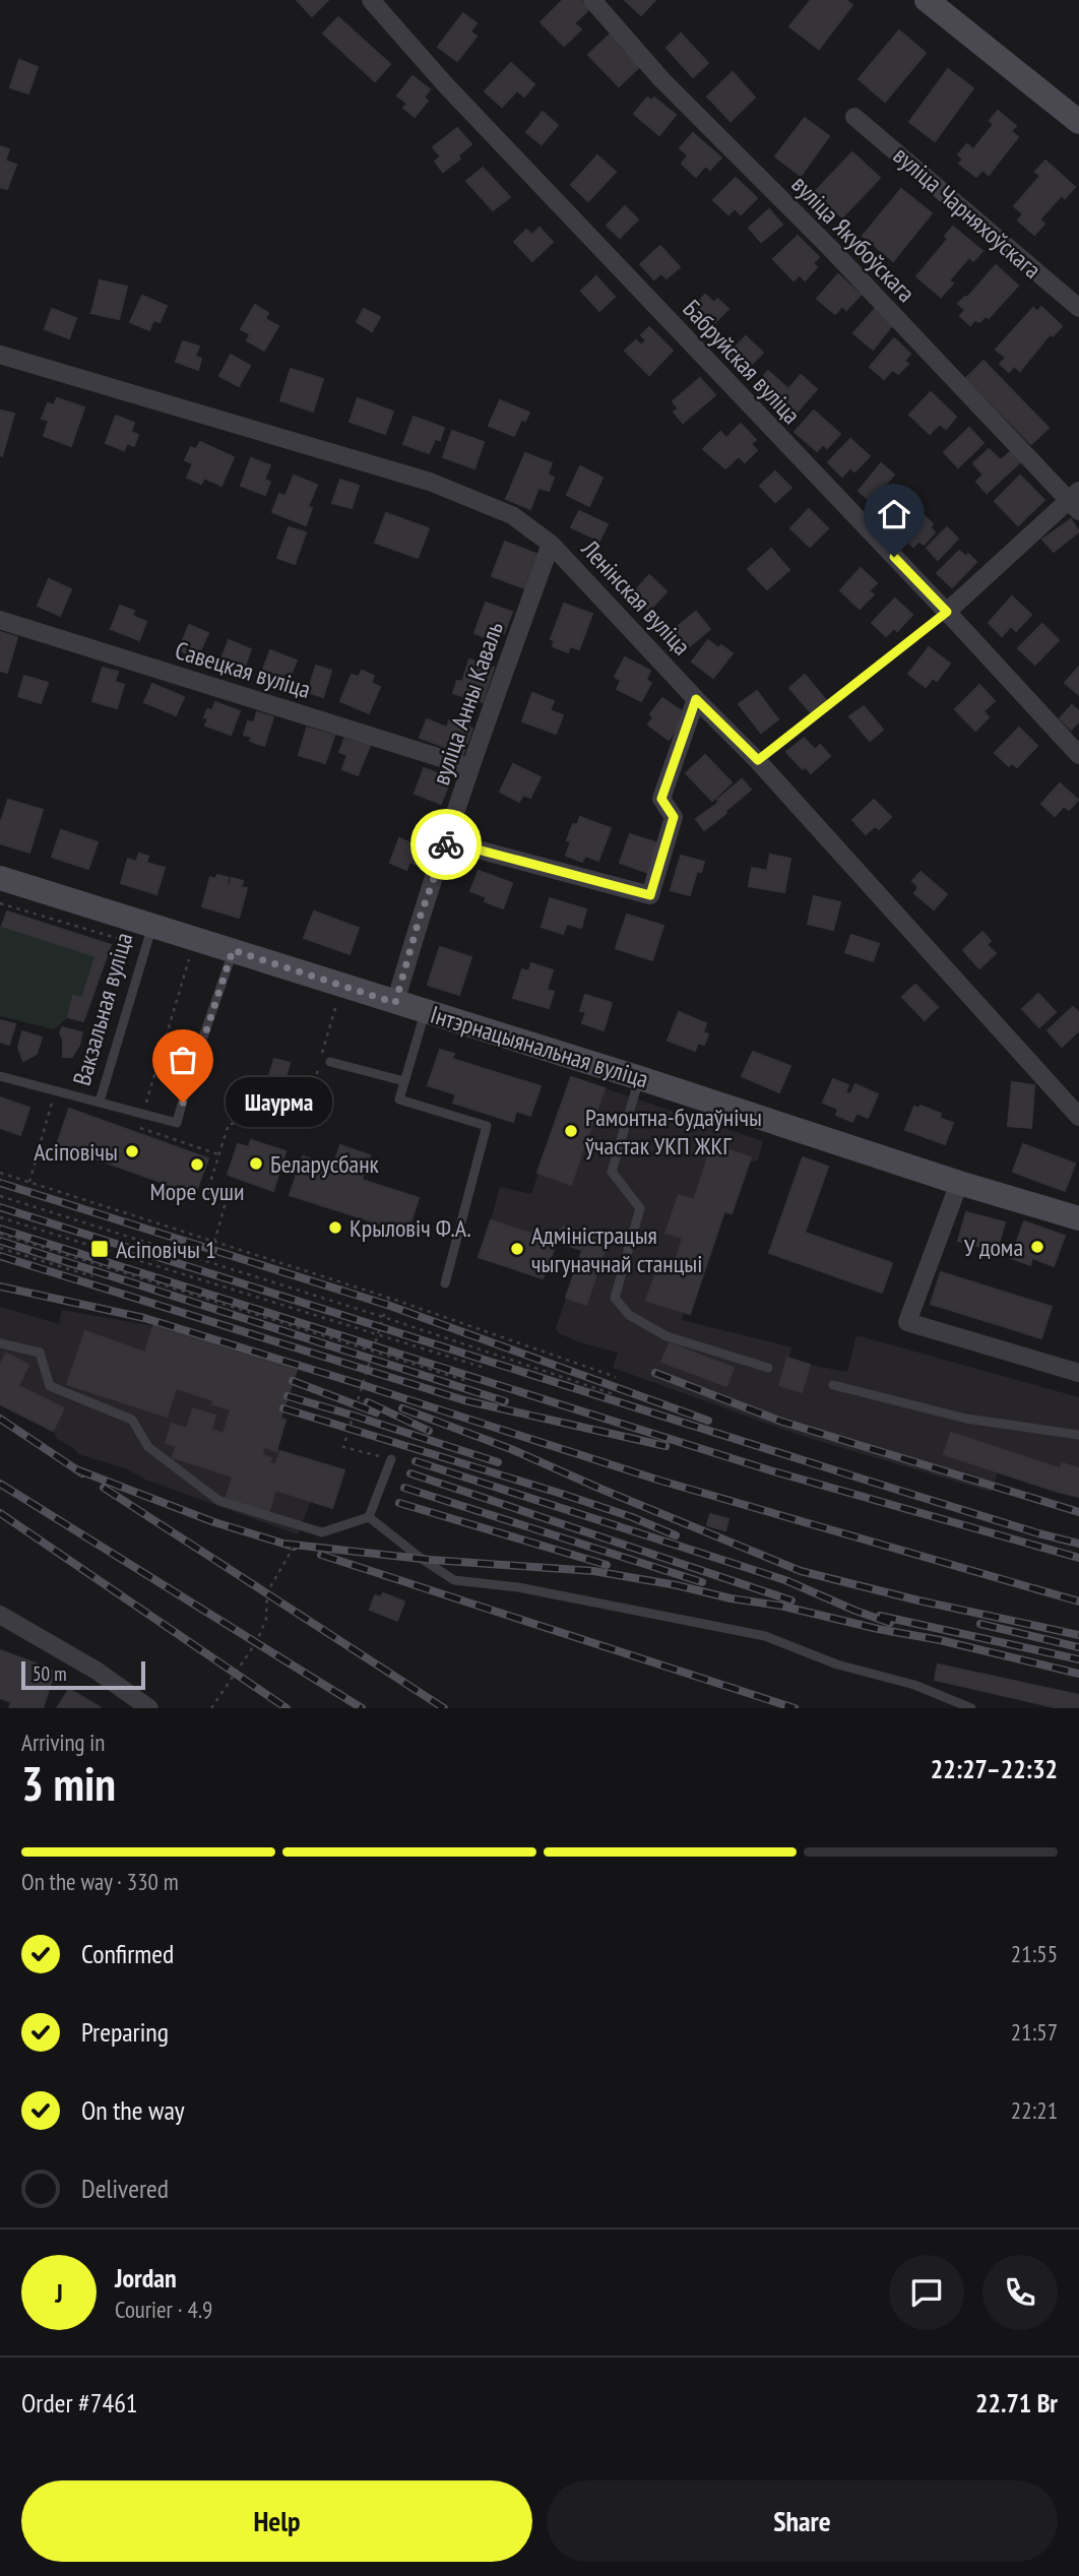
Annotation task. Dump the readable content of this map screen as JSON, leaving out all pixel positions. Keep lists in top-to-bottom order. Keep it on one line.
{"streets":{"street":["вуліца Чарняхоўскага","вуліца Якубоўскага","Бабруйская вуліца","Ленінская вуліца","Савецкая вуліца","вуліца Анны Каваль","Інтэрнацыянальная вуліца"],"lane":["Вакзальная вуліца"]},"crossings":[["Ленінская вуліца","вуліца Анны Каваль"],["Савецкая вуліца","вуліца Анны Каваль"],["вуліца Анны Каваль","Інтэрнацыянальная вуліца"],["Вакзальная вуліца","Інтэрнацыянальная вуліца"]],"places":{"other":["Шаурма","Рамонтна-будаўнічы ўчастак УКП ЖКГ","Асіповічы","Беларусбанк","Море суши","Крыловіч Ф.А.","У дома","Адміністрацыя чыгуначнай станцыі"],"transit":["Асіповічы 1"]},"scale_bar":"50 m","page":{"bubble":"Шаурма","scale":"50 m","heading":["3 min","Arriving in","22:27–22:32"],"panel":["Jordan","Courier · 4.9","Order #7461","22.71 Br"],"bar":"On the way · 330 m","list":[["Confirmed","21:55"],["Preparing","21:57"],["On the way","22:21"],"Delivered"],"round":"J","buttons":["Help","Share"]}}
